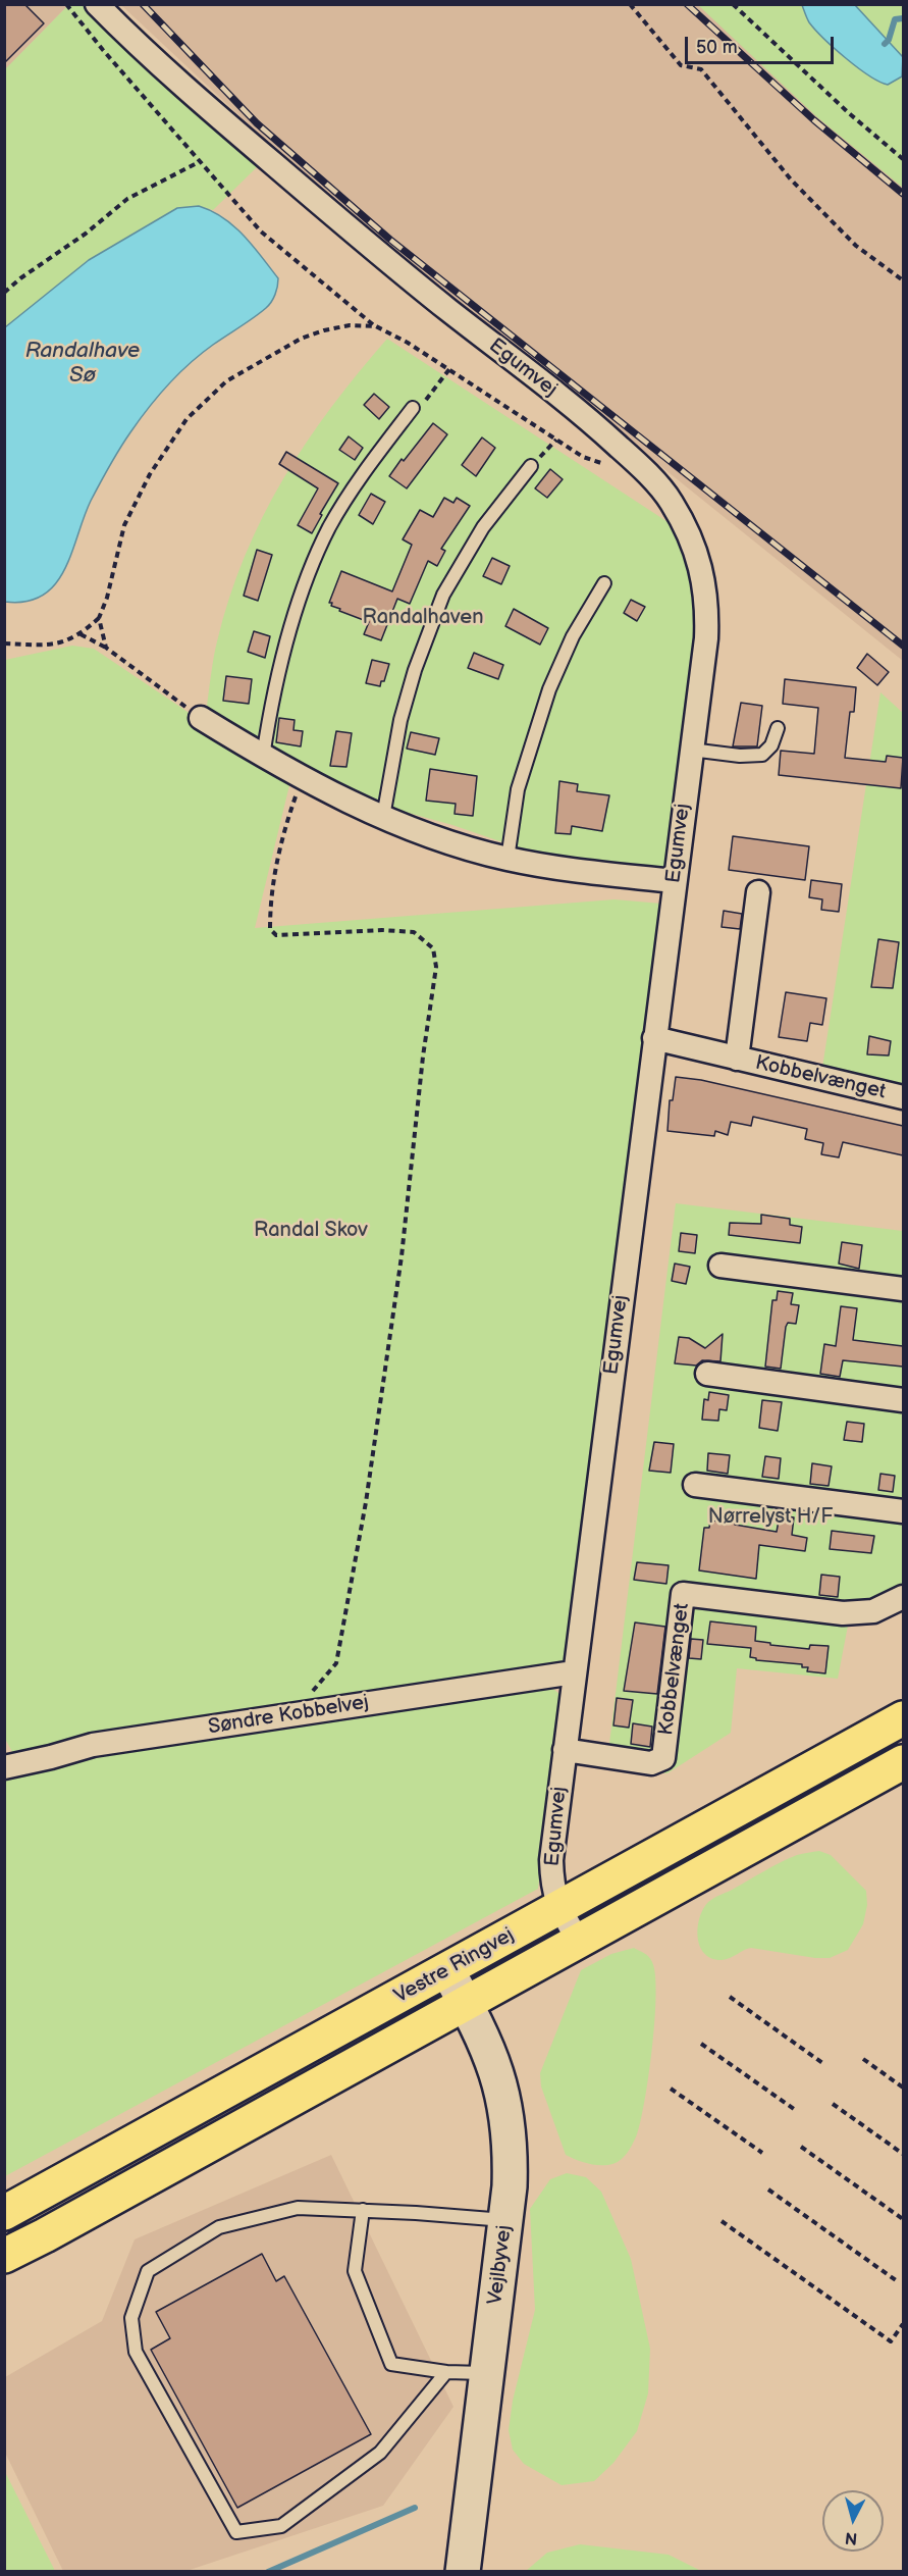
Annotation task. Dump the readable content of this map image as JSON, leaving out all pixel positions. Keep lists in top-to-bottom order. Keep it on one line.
{"streets":{"main road":["Vestre Ringvej"],"street":["Egumvej","Kobbelvænget","Søndre Kobbelvej","Vejlbyvej"]},"crossings":[["Egumvej","Kobbelvænget"],["Egumvej","Søndre Kobbelvej"],["Egumvej","Vestre Ringvej"],["Vestre Ringvej","Vejlbyvej"]],"water":["Randalhave Sø"],"parks":["Randalhaven","Randal Skov","Nørrelyst H/F"],"scale_bar":"50 m","north":"bottom"}
